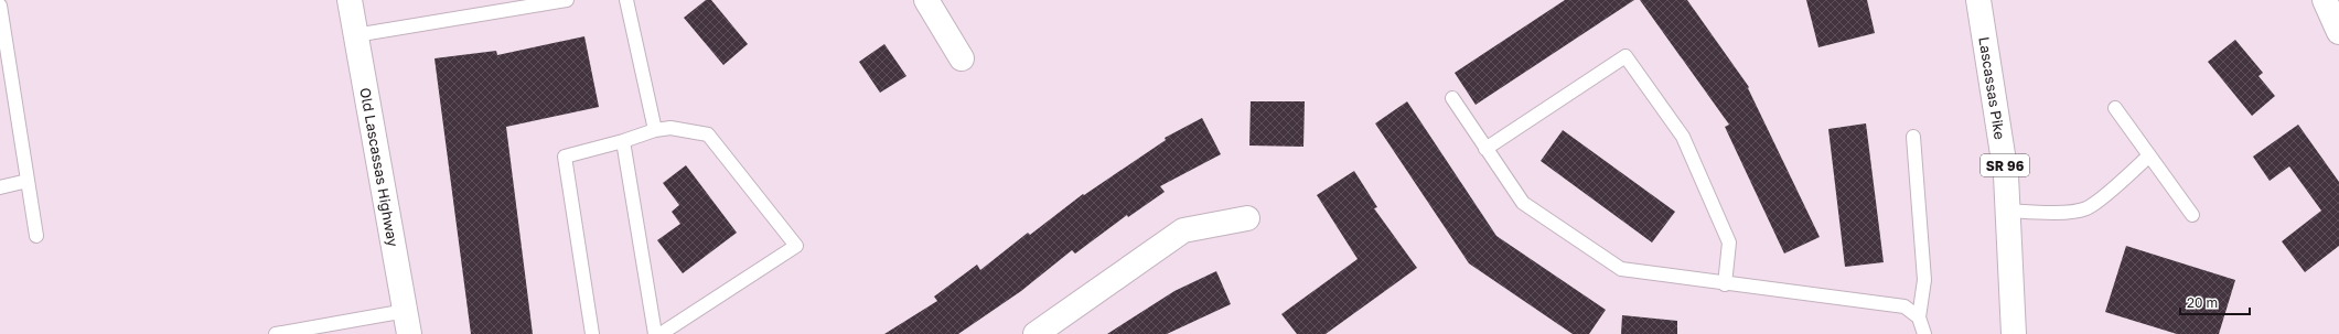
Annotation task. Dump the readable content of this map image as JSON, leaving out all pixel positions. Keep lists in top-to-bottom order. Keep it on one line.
{"streets":{"street":["Lascassas Pike","SR 96","Old Lascassas Highway"]},"scale_bar":"20 m"}
